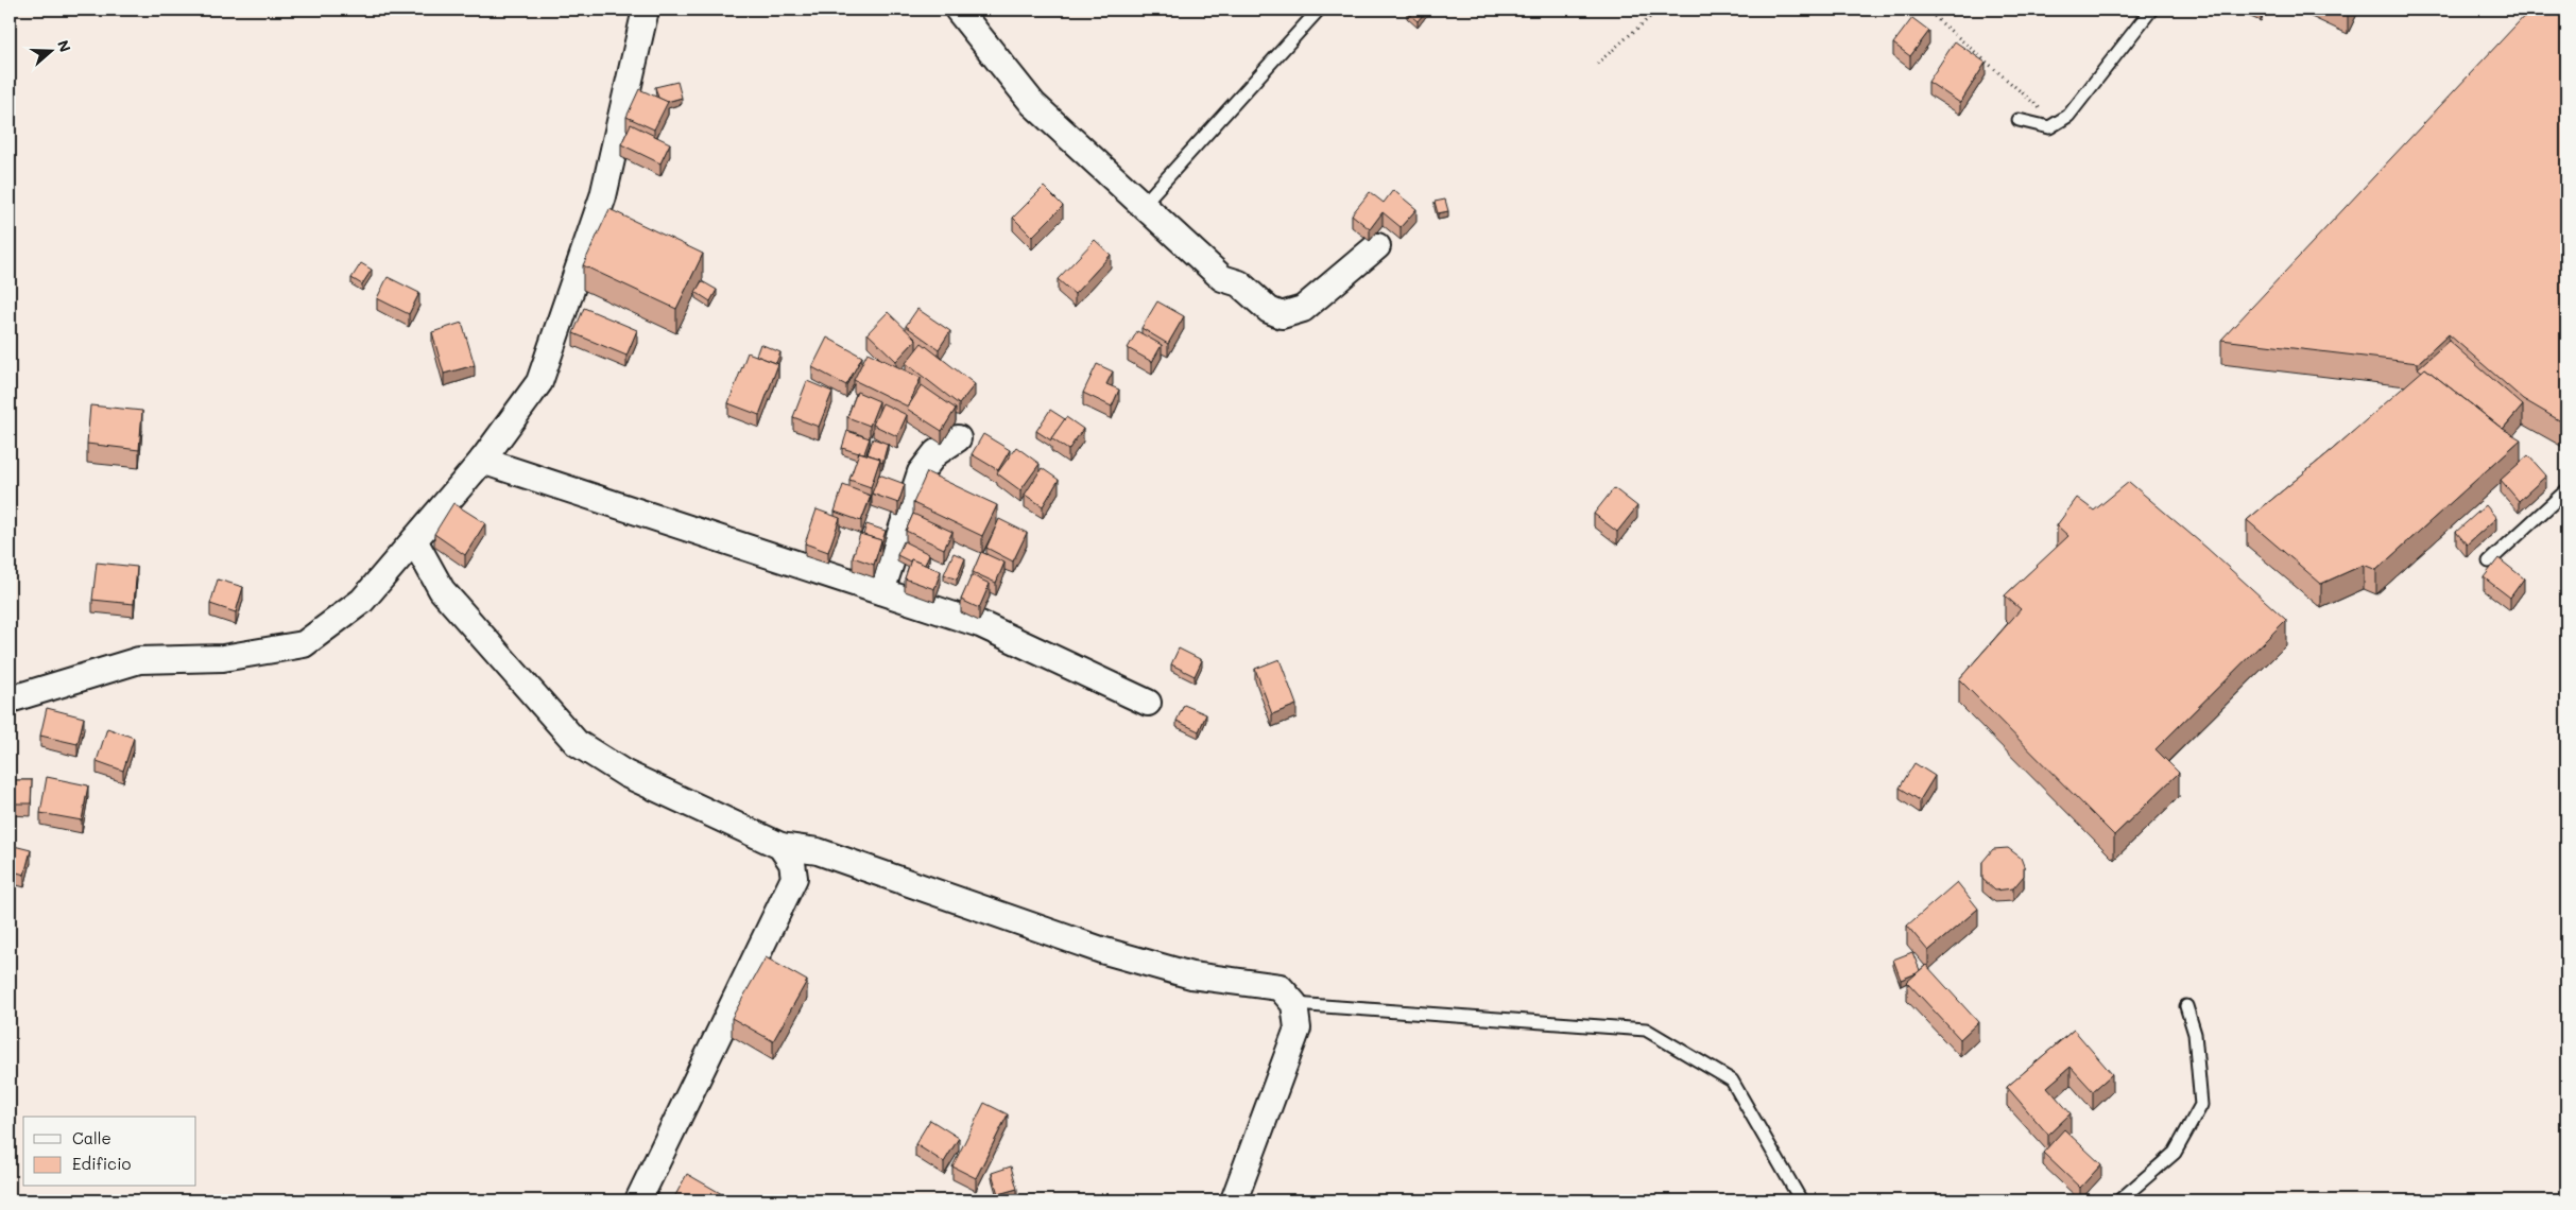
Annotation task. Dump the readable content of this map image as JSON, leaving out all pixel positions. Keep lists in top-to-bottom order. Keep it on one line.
{"legend":["Calle","Edificio"],"north":"right"}
